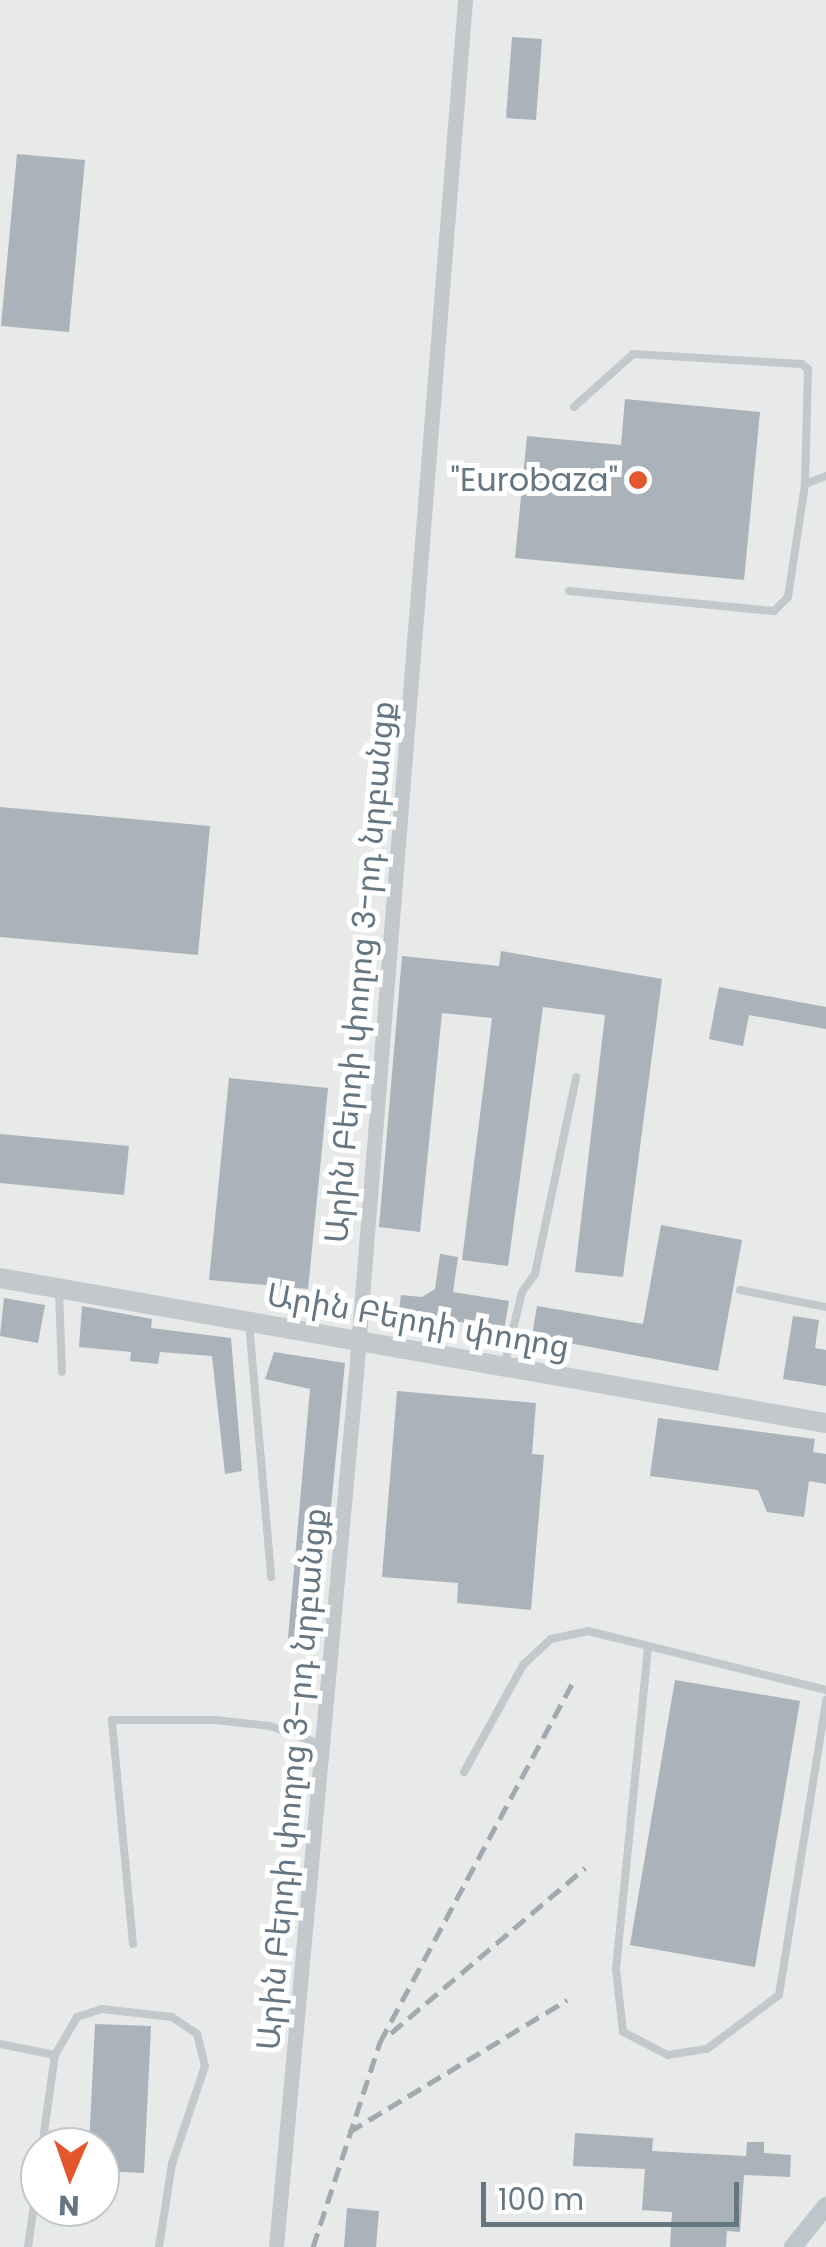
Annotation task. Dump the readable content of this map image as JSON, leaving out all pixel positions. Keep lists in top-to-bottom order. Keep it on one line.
{"streets":{"street":["Արին Բերդի փողոց 3-րդ նրբանցք","Արին Բերդի փողոց"]},"crossings":[["Արին Բերդի փողոց 3-րդ նրբանցք","Արին Բերդի փողոց"]],"places":["\"Eurobaza\""],"scale_bar":"100 m","north":"bottom"}
